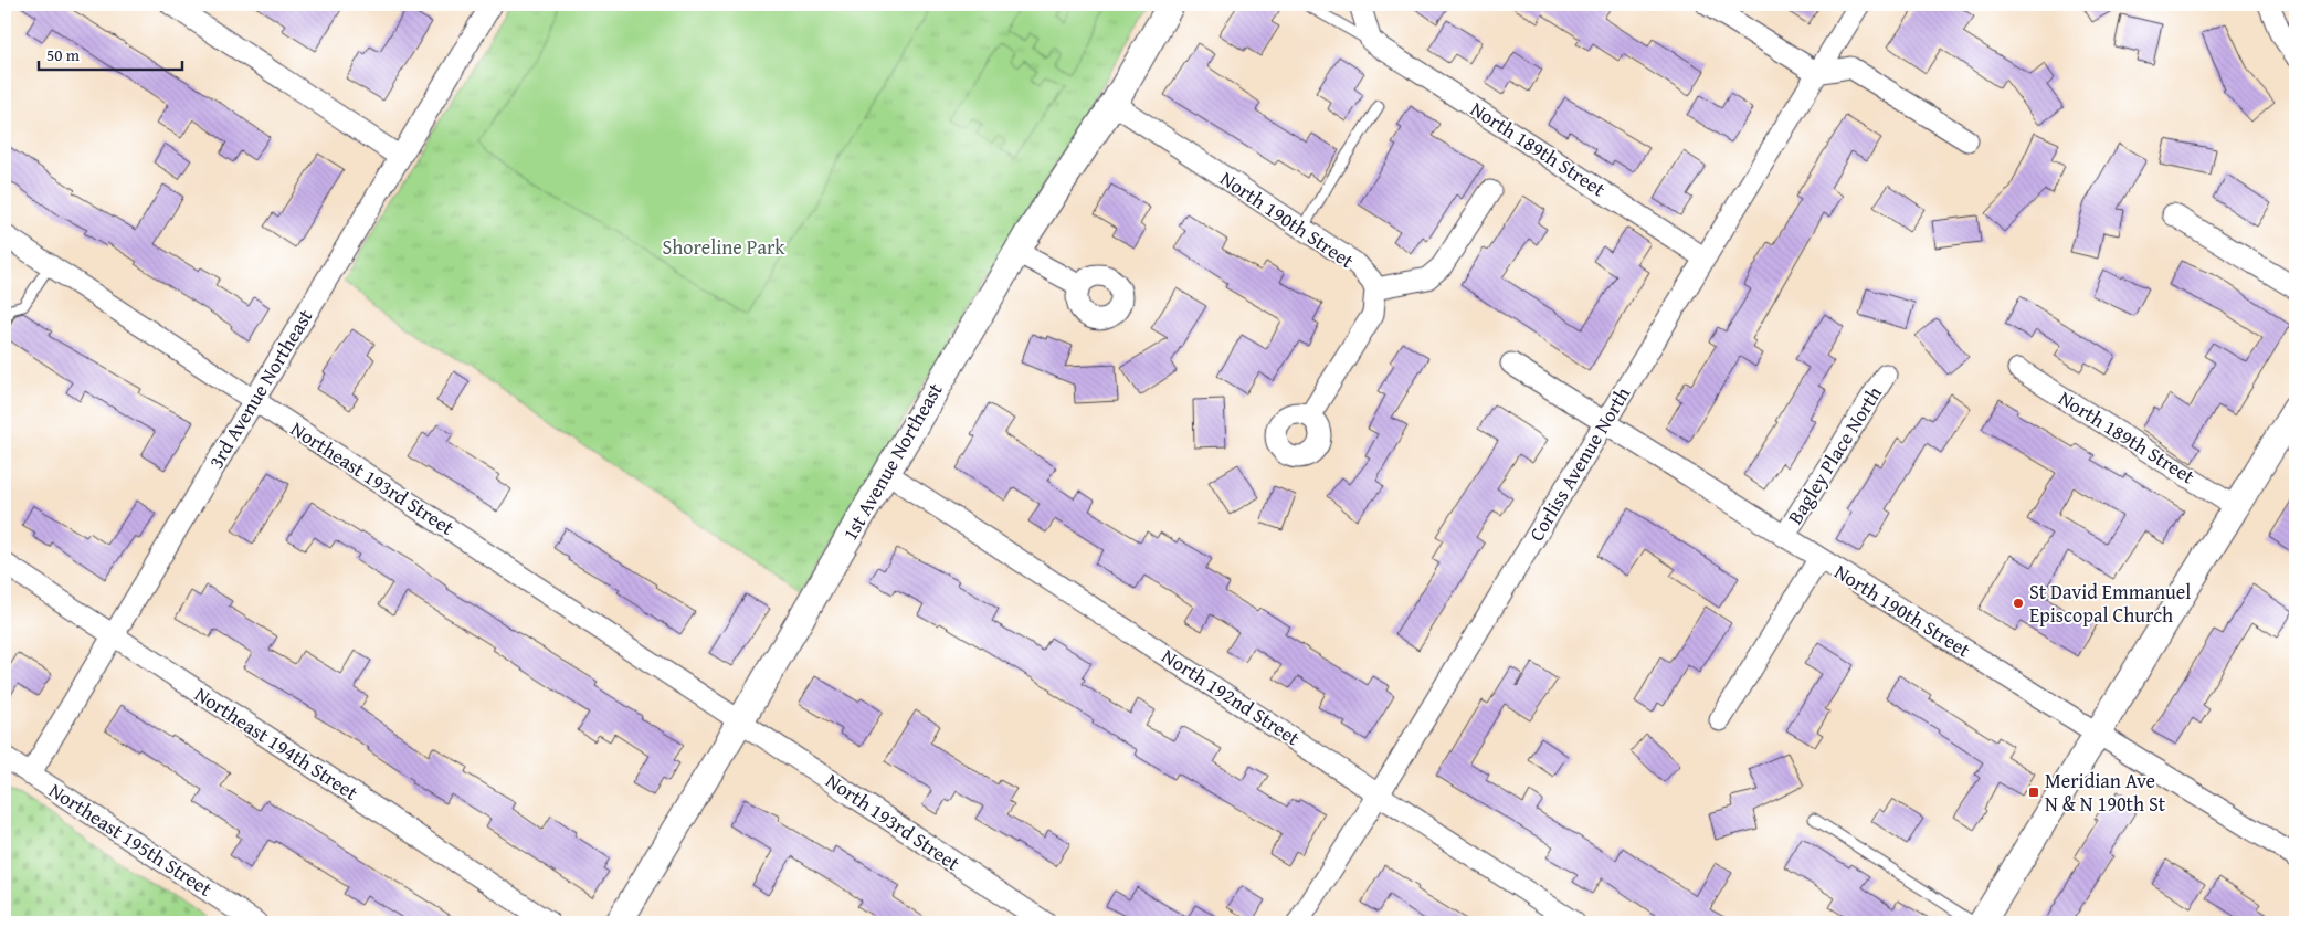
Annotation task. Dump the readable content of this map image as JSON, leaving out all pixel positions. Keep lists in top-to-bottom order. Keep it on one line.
{"streets":{"street":["North 189th Street","North 190th Street","3rd Avenue Northeast","Bagley Place North","1st Avenue Northeast","Corliss Avenue North","Northeast 193rd Street","North 192nd Street","Northeast 194th Street","North 193rd Street","Northeast 195th Street"]},"crossings":[["North 189th Street","Corliss Avenue North"],["North 190th Street","Bagley Place North"],["North 190th Street","1st Avenue Northeast"],["North 190th Street","Corliss Avenue North"],["3rd Avenue Northeast","Northeast 193rd Street"],["3rd Avenue Northeast","Northeast 194th Street"],["3rd Avenue Northeast","Northeast 195th Street"],["1st Avenue Northeast","Northeast 193rd Street"],["1st Avenue Northeast","North 192nd Street"],["1st Avenue Northeast","North 193rd Street"],["Corliss Avenue North","North 192nd Street"],["Northeast 193rd Street","North 193rd Street"]],"parks":["Shoreline Park"],"places":{"other":["St David Emmanuel Episcopal Church"],"transit":["Meridian Ave N & N 190th St"]},"scale_bar":"50 m"}
